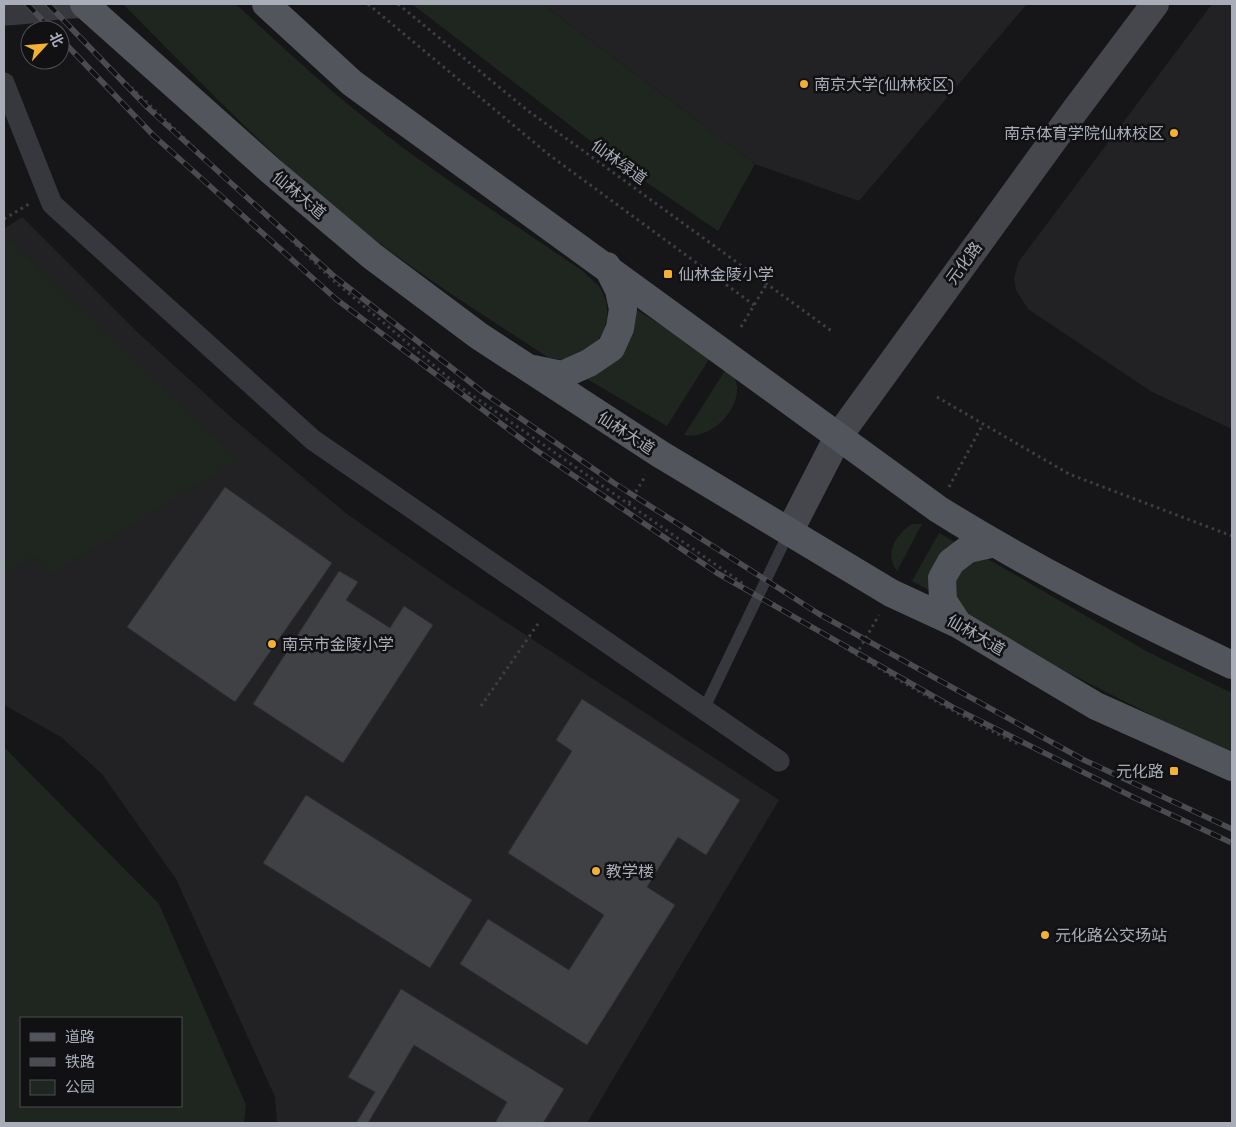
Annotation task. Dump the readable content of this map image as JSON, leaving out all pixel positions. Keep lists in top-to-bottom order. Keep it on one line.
{"streets":{"main road":["仙林大道"],"street":["元化路"],"path":["仙林绿道"]},"crossings":[["仙林大道","元化路"]],"places":{"other":["南京大学(仙林校区)","南京体育学院仙林校区","南京市金陵小学","教学楼","元化路公交场站"],"transit":["仙林金陵小学","元化路"]},"legend":["道路","铁路","公园"],"north":"top right"}
